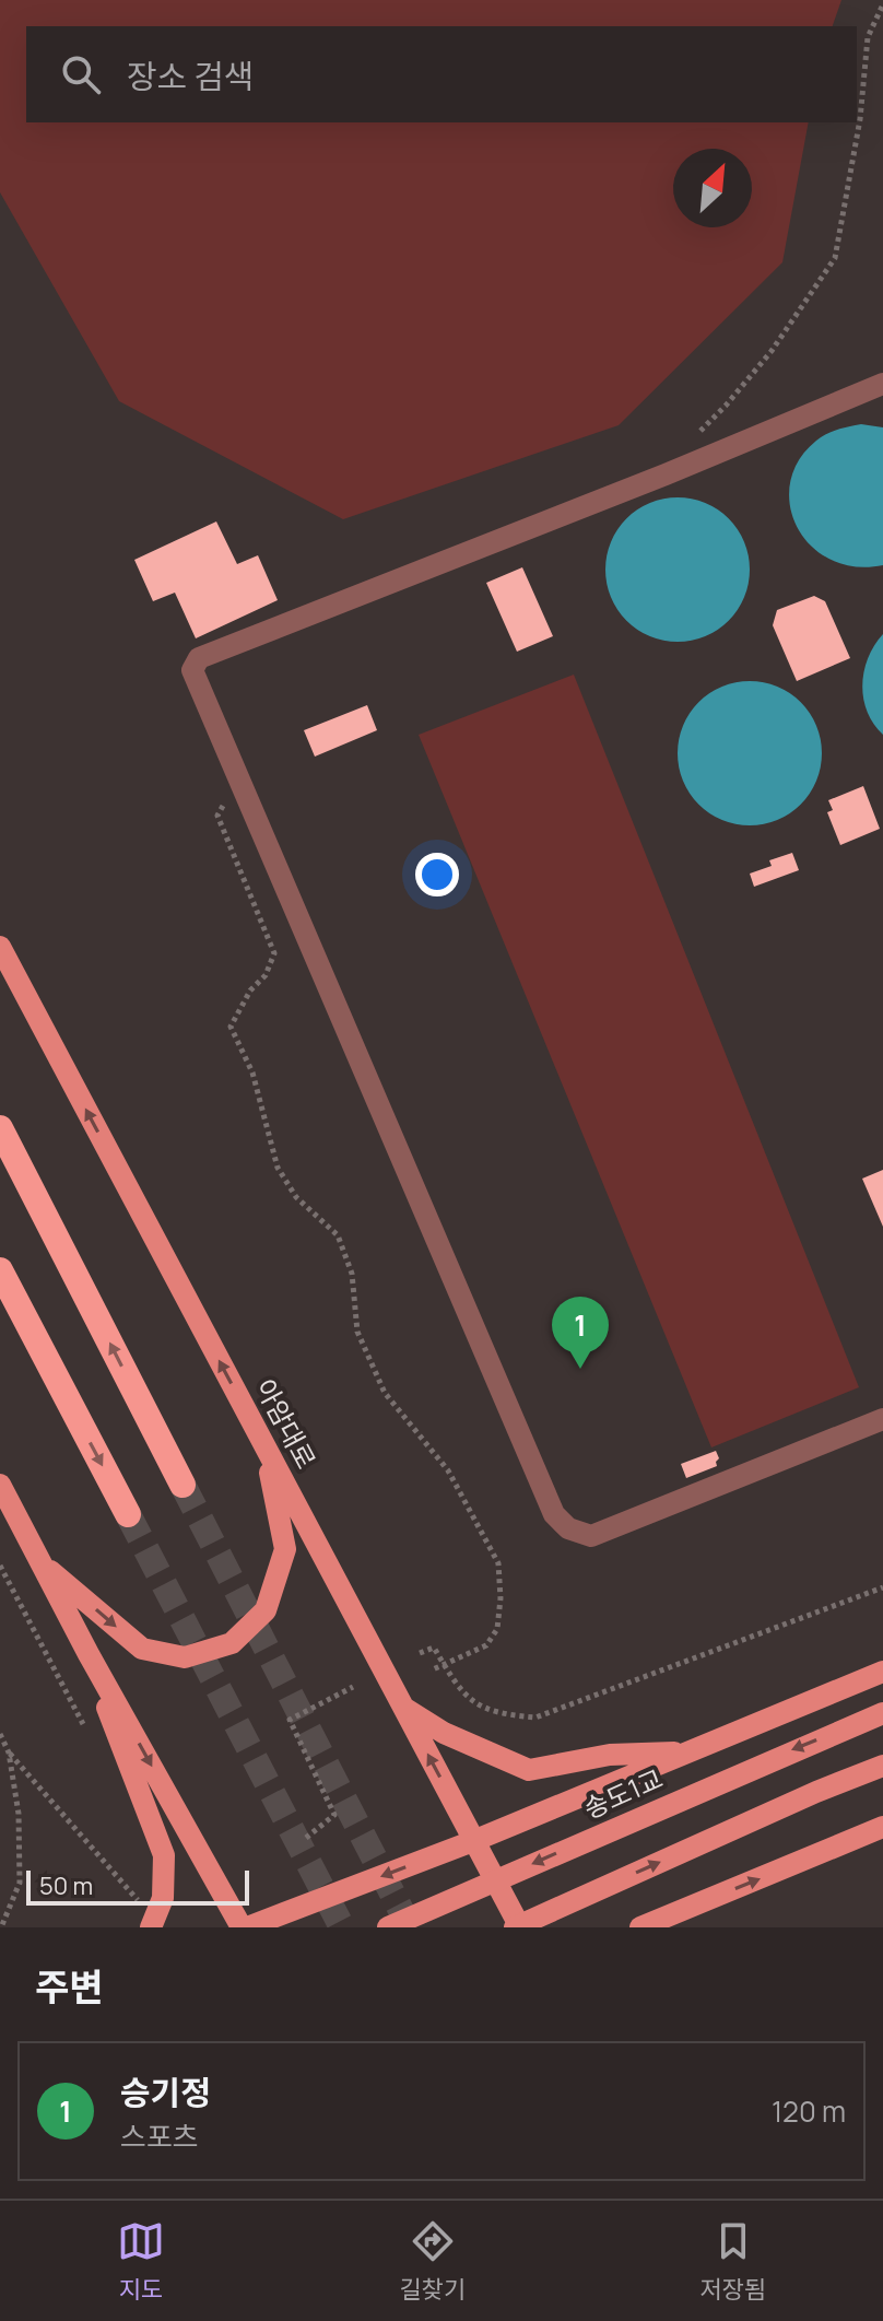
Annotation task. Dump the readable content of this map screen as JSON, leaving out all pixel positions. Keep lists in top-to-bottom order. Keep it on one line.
{"streets":{"main road":["아암대로","송도1교"]},"one_way":["아암대로"],"scale_bar":"50 m","north":"top right","page":{"search":"장소 검색","pins":"1","scale":"50 m","heading":"주변","list":[{"mark":"1","name":"승기정","note":"스포츠","value":"120 m"}],"nav":["지도","길찾기","저장됨"]}}
